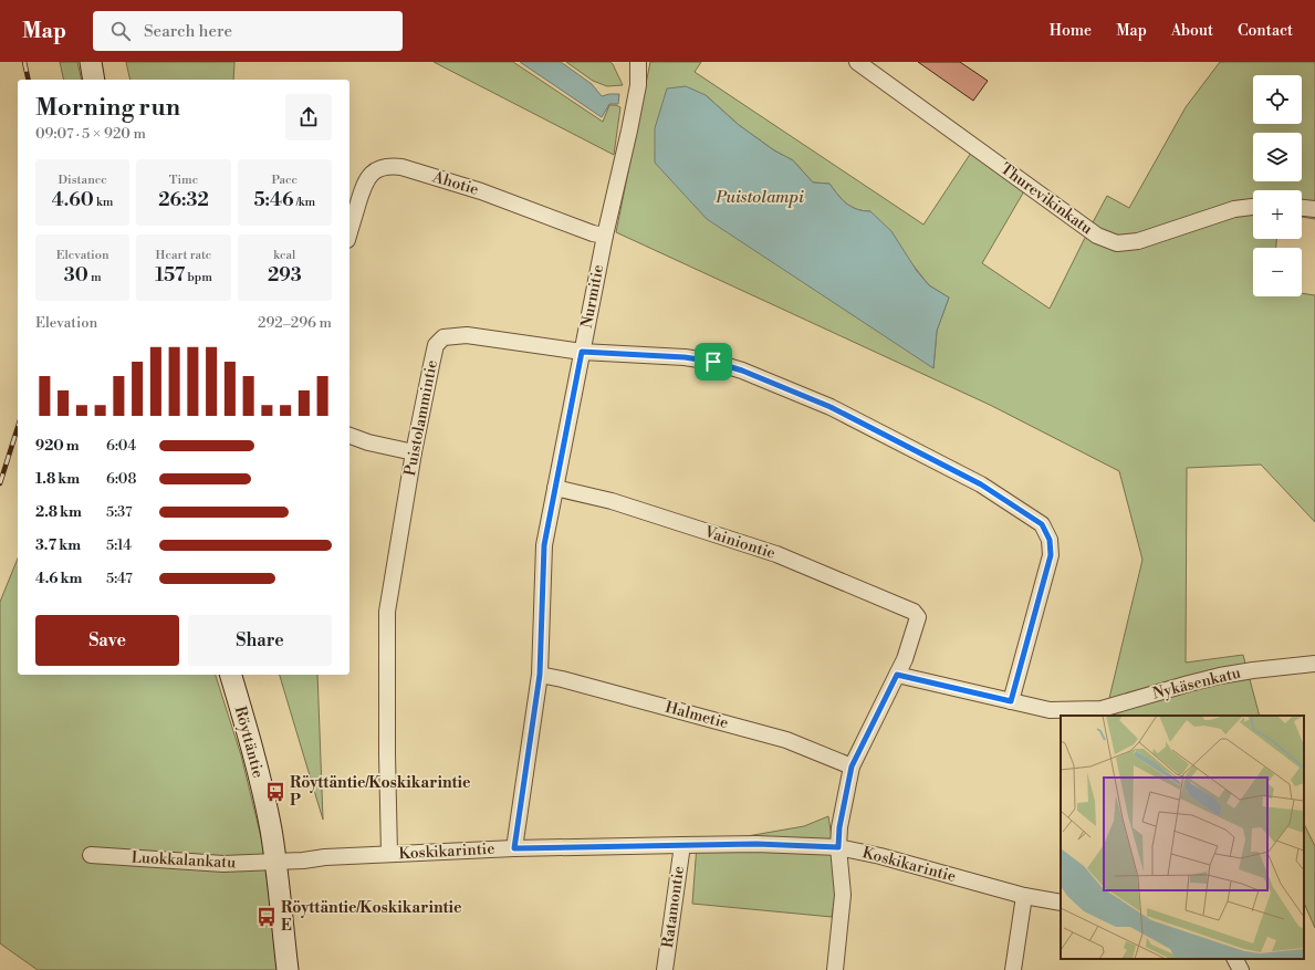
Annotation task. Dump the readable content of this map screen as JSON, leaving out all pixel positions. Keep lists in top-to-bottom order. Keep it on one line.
{"streets":{"street":["Ahotie","Thurevikinkatu","Nurmitie","Puistolammintie","Vainiontie","Nykäsenkatu","Halmetie","Röyttäntie","Koskikarintie","Luokkalankatu","Ratamontie"]},"crossings":[["Ahotie","Nurmitie"],["Nurmitie","Puistolammintie"],["Nurmitie","Vainiontie"],["Nurmitie","Halmetie"],["Nurmitie","Koskikarintie"],["Puistolammintie","Nykäsenkatu"],["Puistolammintie","Koskikarintie"],["Vainiontie","Nykäsenkatu"],["Röyttäntie","Koskikarintie"],["Röyttäntie","Luokkalankatu"],["Koskikarintie","Luokkalankatu"],["Koskikarintie","Ratamontie"]],"water":["Puistolampi"],"places":{"bus stop":["Röyttäntie/Koskikarintie P","Röyttäntie/Koskikarintie E"]},"page":{"header":"Map","search":"Search here","nav":["Home","Map","About","Contact"],"map_buttons":["+","−"],"heading":["Morning run","09:07 · 5 × 920 m"],"stats":[["Distance","4.60 km"],["Time","26:32"],["Pace","5:46 /km"],["Elevation","30 m"],["Heart rate","157 bpm"],["kcal","293"]],"chart":["Elevation","292–296 m"],"list":[{"name":"920 m","note":"6:04"},{"name":"1.8 km","note":"6:08"},{"name":"2.8 km","note":"5:37"},{"name":"3.7 km","note":"5:14"},{"name":"4.6 km","note":"5:47"}],"buttons":["Save","Share"]}}
